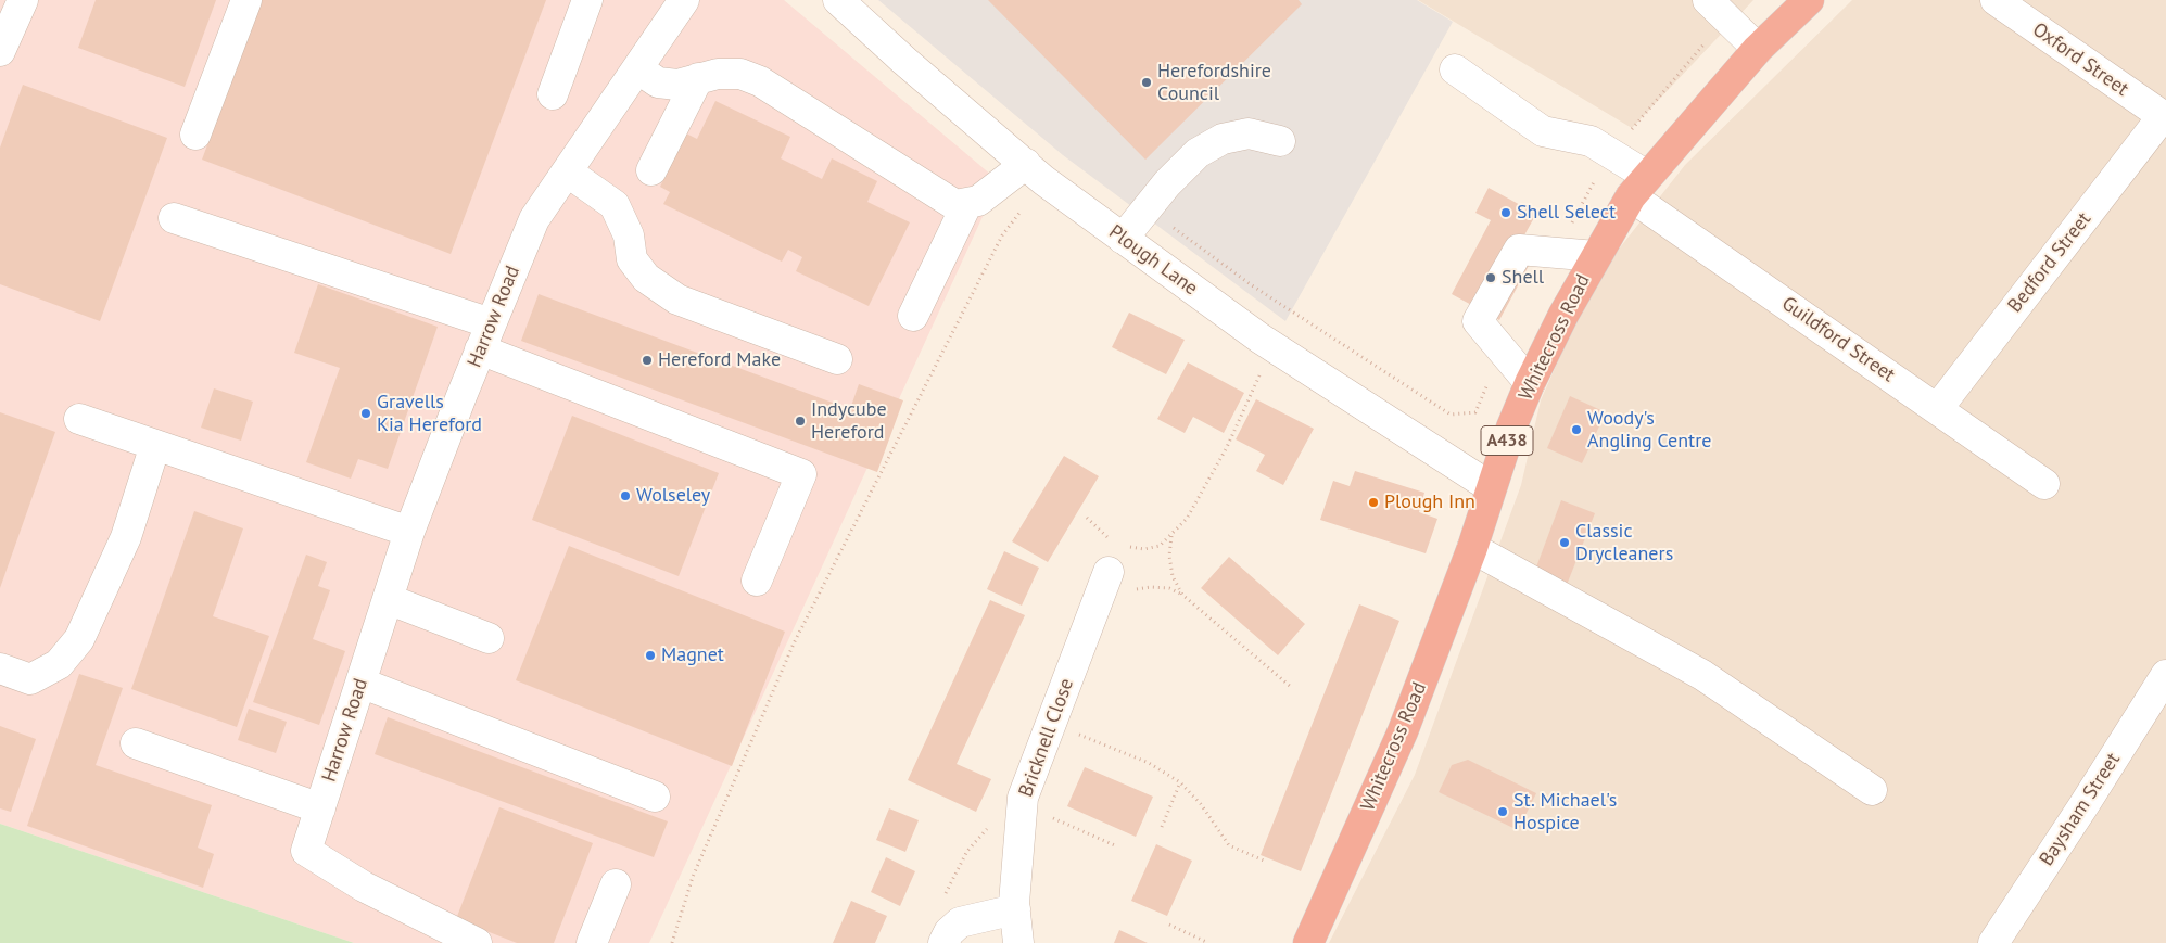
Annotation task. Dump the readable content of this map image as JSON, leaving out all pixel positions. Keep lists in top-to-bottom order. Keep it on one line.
{"streets":{"highway":["Whitecross Road","A438"],"street":["Oxford Street","Plough Lane","Bedford Street","Harrow Road","Guildford Street","Bricknell Close","Baysham Street"]},"crossings":[["Oxford Street","Bedford Street"],["Plough Lane","Whitecross Road"],["Bedford Street","Guildford Street"],["Whitecross Road","Guildford Street"]],"places":["Herefordshire Council","Shell Select","Shell","Hereford Make","Gravells Kia Hereford","Indycube Hereford","Woody's Angling Centre","Wolseley","Plough Inn","Classic Drycleaners","Magnet","St. Michael's Hospice"]}
